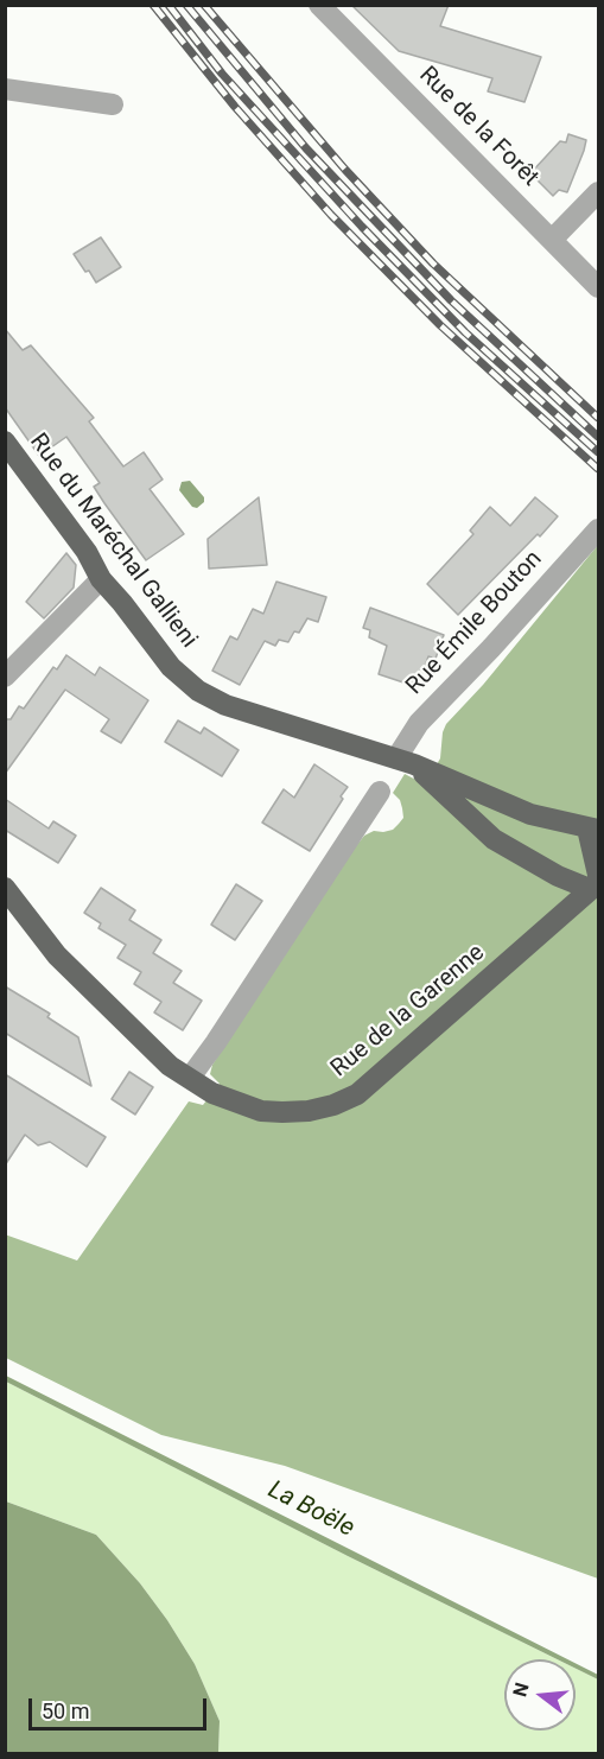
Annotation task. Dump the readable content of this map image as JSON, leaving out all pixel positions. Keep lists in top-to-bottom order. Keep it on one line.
{"streets":{"main road":["Rue du Maréchal Gallieni","Rue de la Garenne"],"street":["Rue de la Forêt","Rue Émile Bouton"]},"crossings":[["Rue du Maréchal Gallieni","Rue Émile Bouton"],["Rue du Maréchal Gallieni","Rue de la Garenne"]],"water":["La Boële"],"scale_bar":"50 m","north":"left"}
